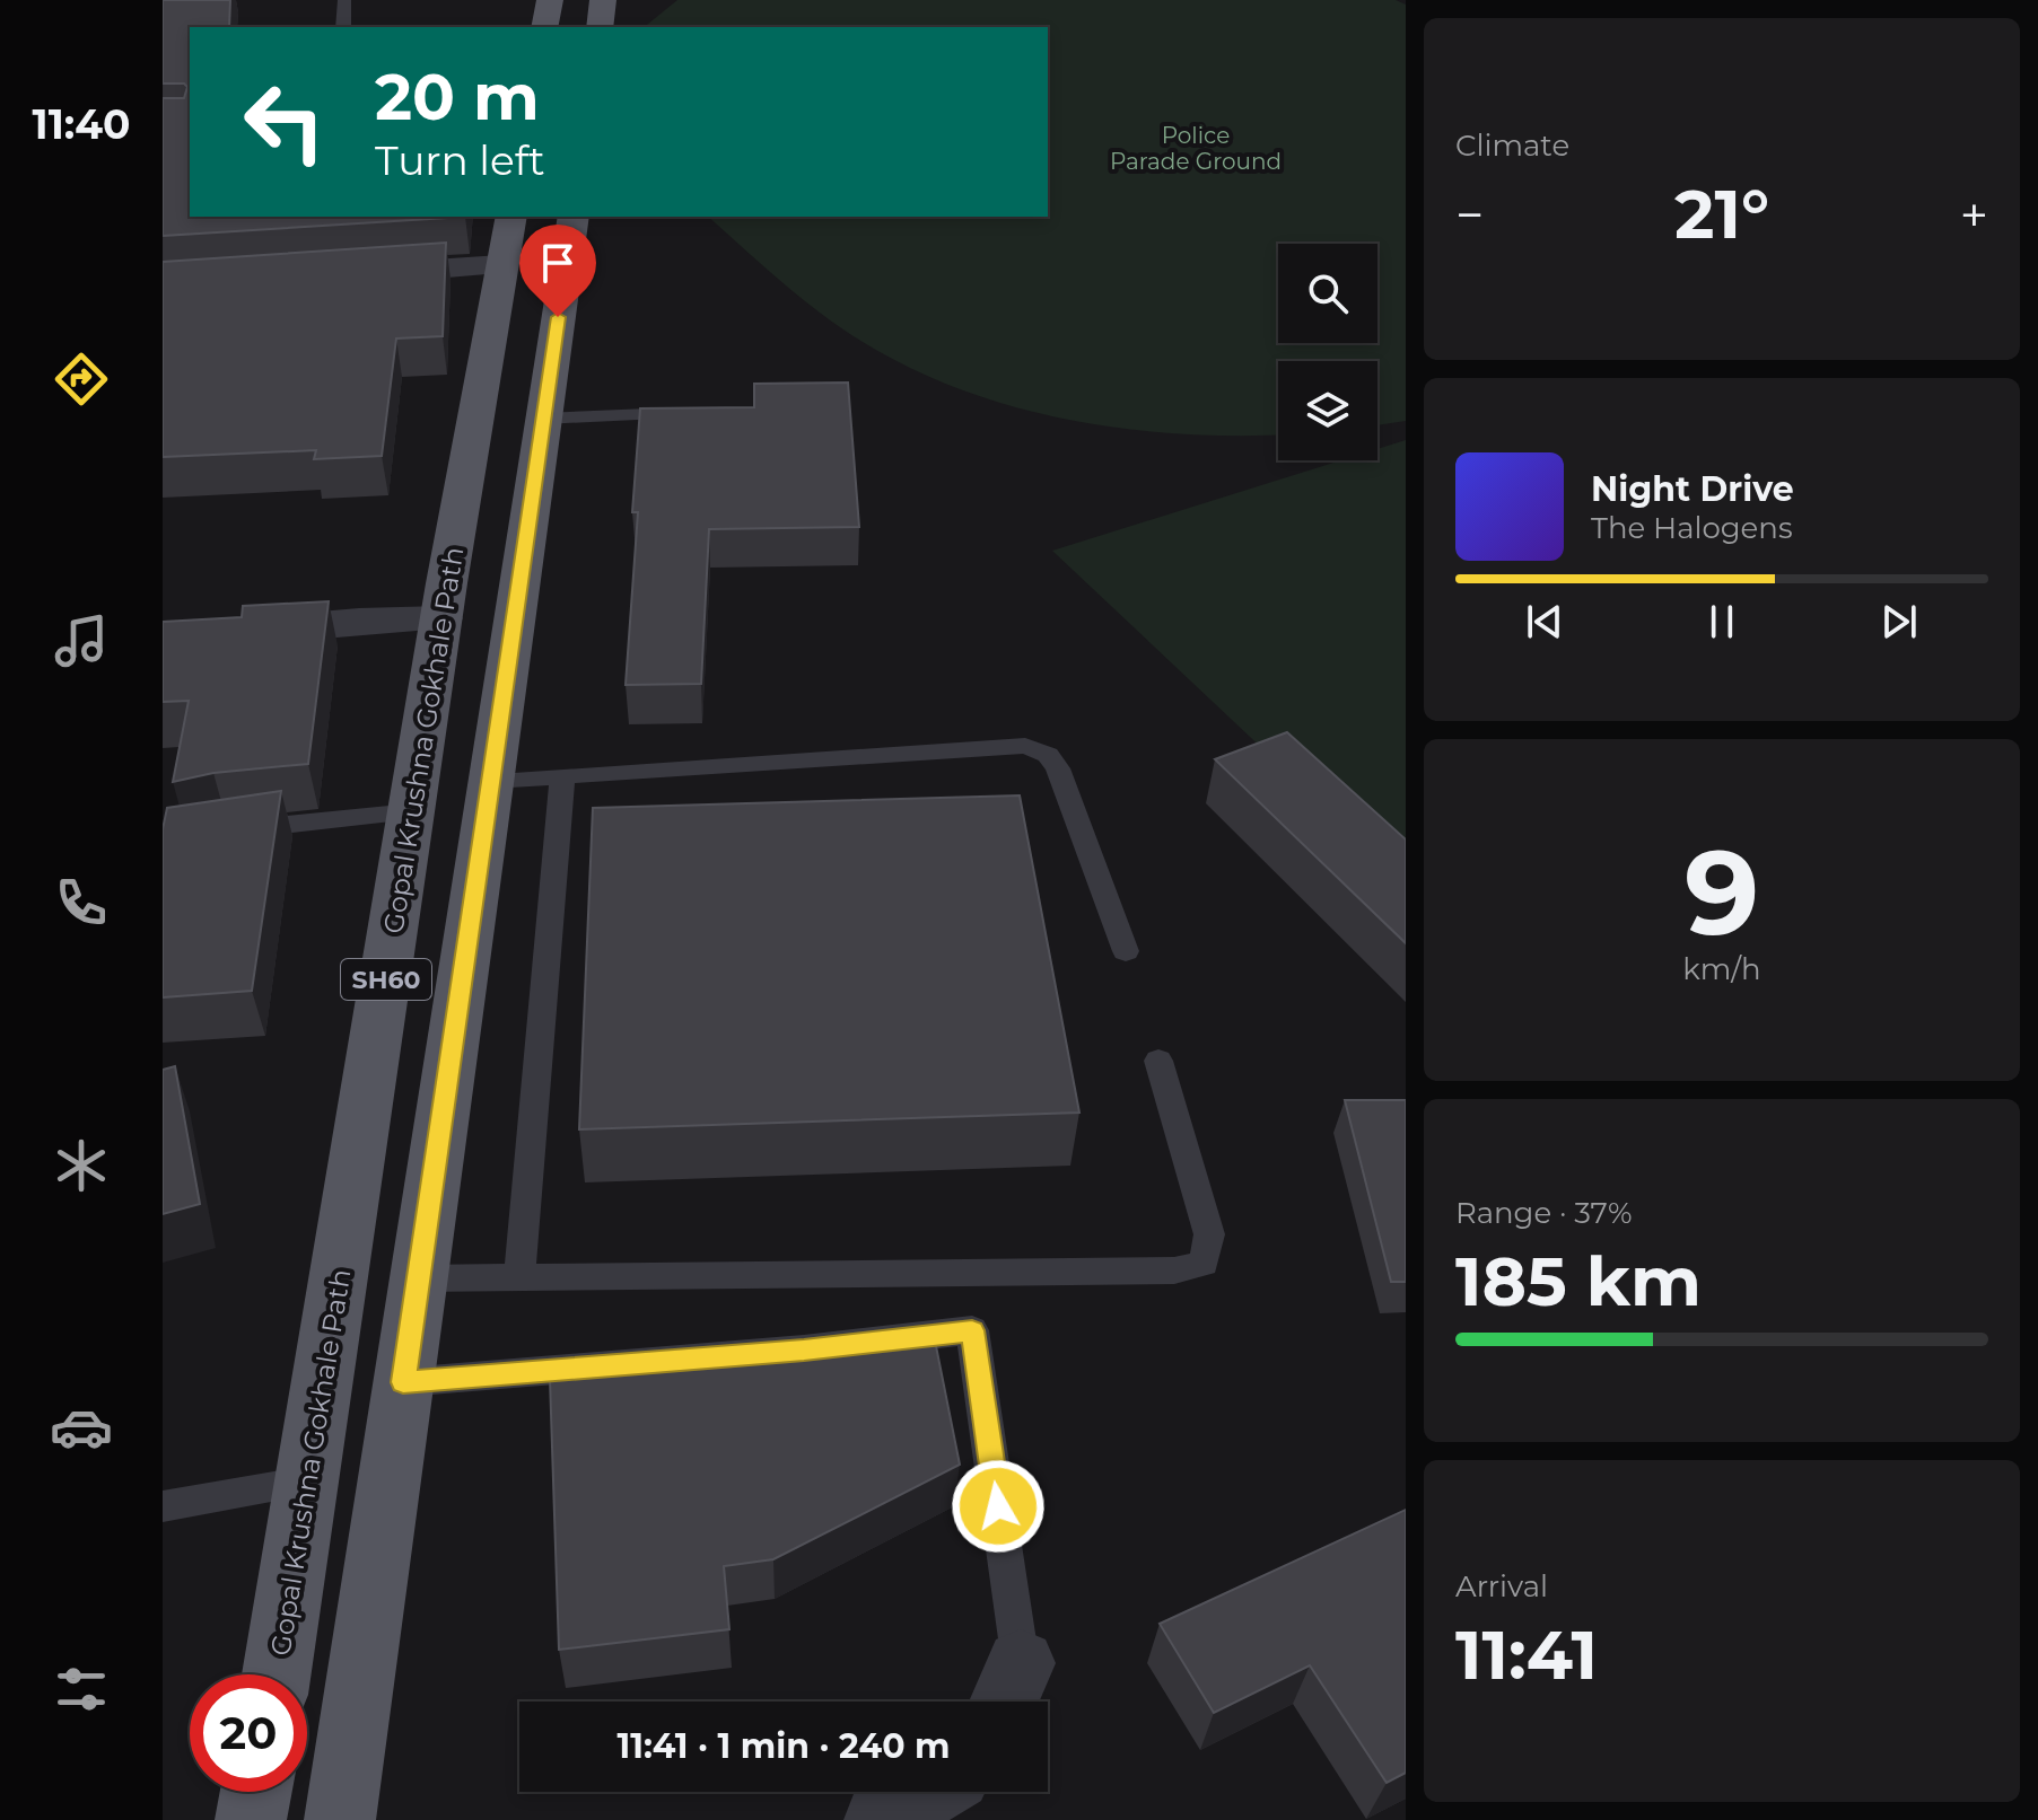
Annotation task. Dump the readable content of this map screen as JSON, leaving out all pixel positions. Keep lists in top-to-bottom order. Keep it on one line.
{"streets":{"main road":["Gopal Krushna Gokhale Path","SH60"]},"parks":["Police Parade Ground"],"page":{"tabs":"11:40","tile":["Climate",["9","km/h"],["Range · 37%","185 km"],["Arrival","11:41"]],"turn":["20 m","Turn left"],"heat":["−","21°","+"],"song":["Night Drive","The Halogens"],"limit":"20","trip":"11:41 · 1 min · 240 m"}}
